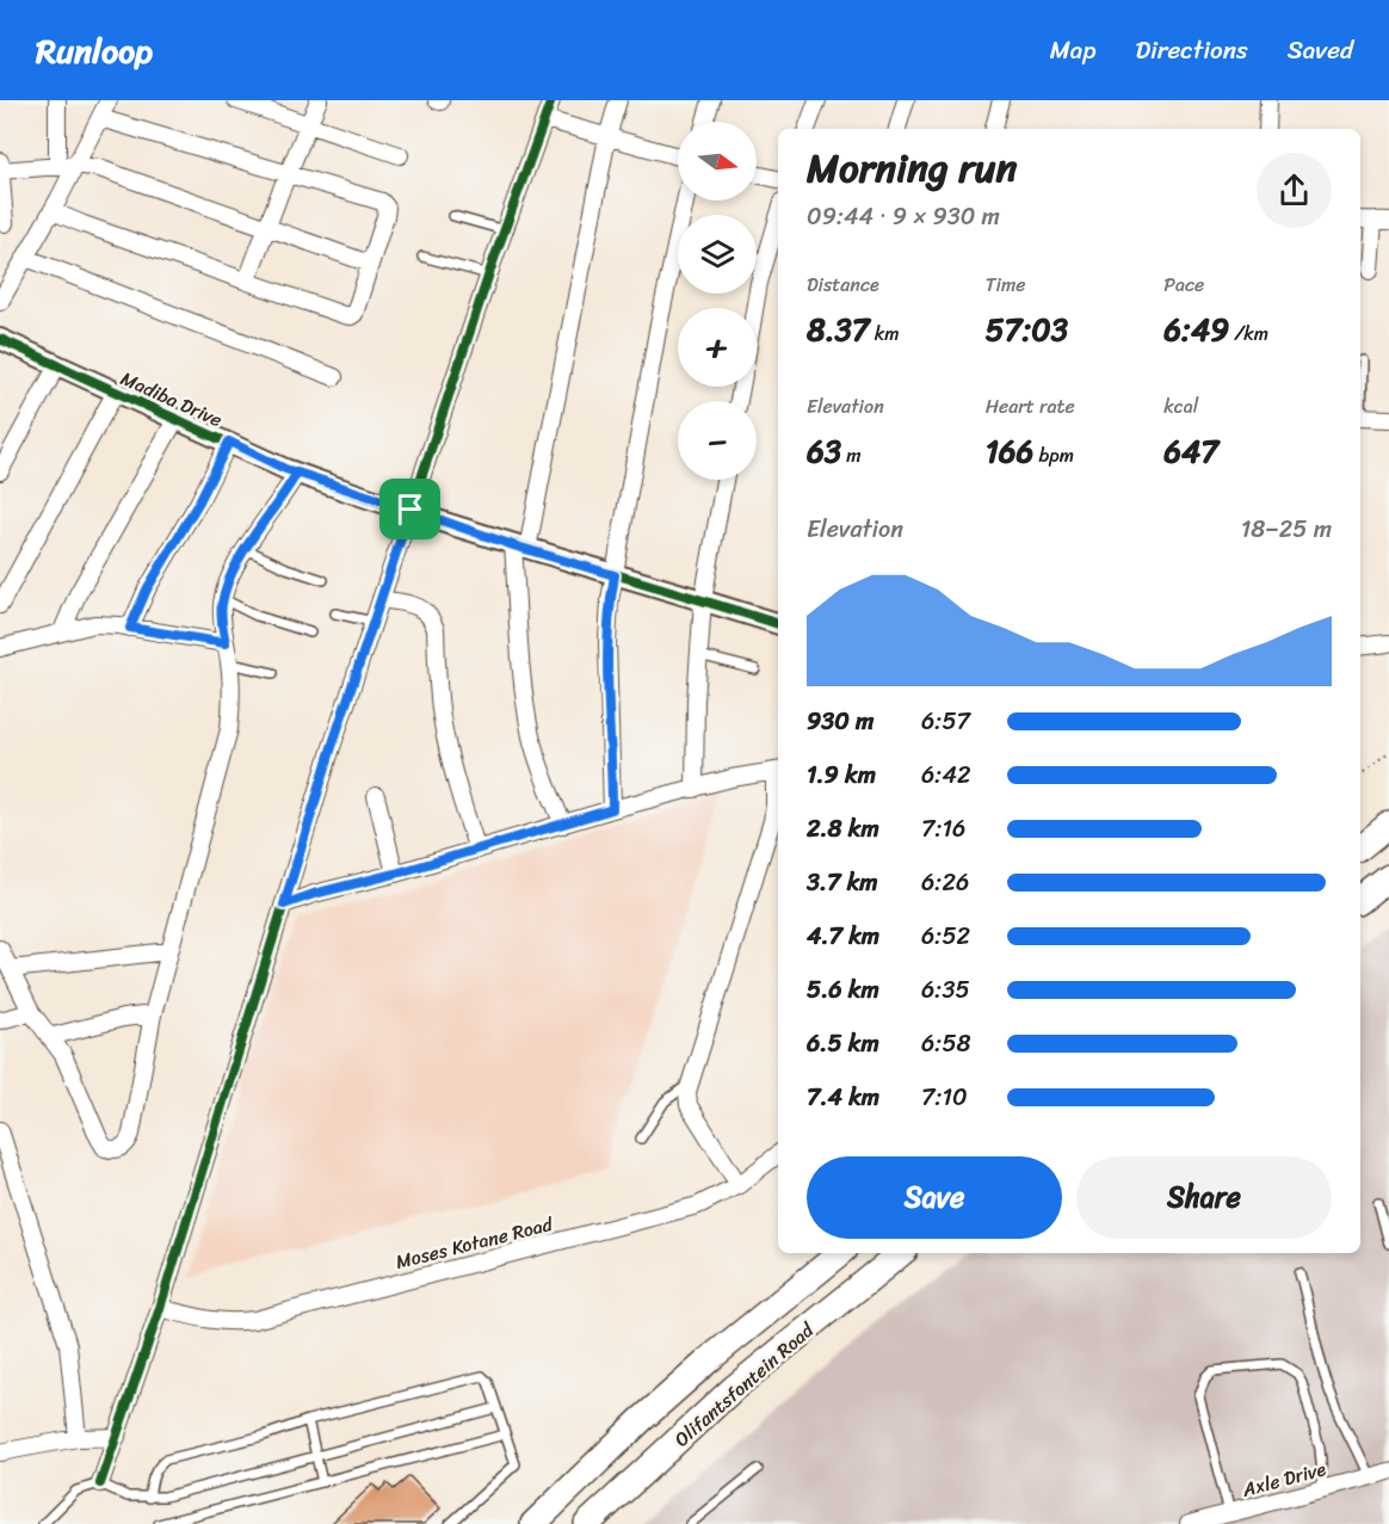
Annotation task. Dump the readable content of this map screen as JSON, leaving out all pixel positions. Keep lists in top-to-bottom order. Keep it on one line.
{"streets":{"main road":["Olifantsfontein Road"],"street":["Madiba Drive","Moses Kotane Road","Axle Drive"]},"north":"right","page":{"header":"Runloop","nav":["Map","Directions","Saved"],"map_buttons":["+","−"],"heading":["Morning run","09:44 · 9 × 930 m"],"stats":[["Distance","8.37 km"],["Time","57:03"],["Pace","6:49 /km"],["Elevation","63 m"],["Heart rate","166 bpm"],["kcal","647"]],"chart":["Elevation","18–25 m"],"list":[{"name":"930 m","note":"6:57"},{"name":"1.9 km","note":"6:42"},{"name":"2.8 km","note":"7:16"},{"name":"3.7 km","note":"6:26"},{"name":"4.7 km","note":"6:52"},{"name":"5.6 km","note":"6:35"},{"name":"6.5 km","note":"6:58"},{"name":"7.4 km","note":"7:10"}],"buttons":["Save","Share"]}}
